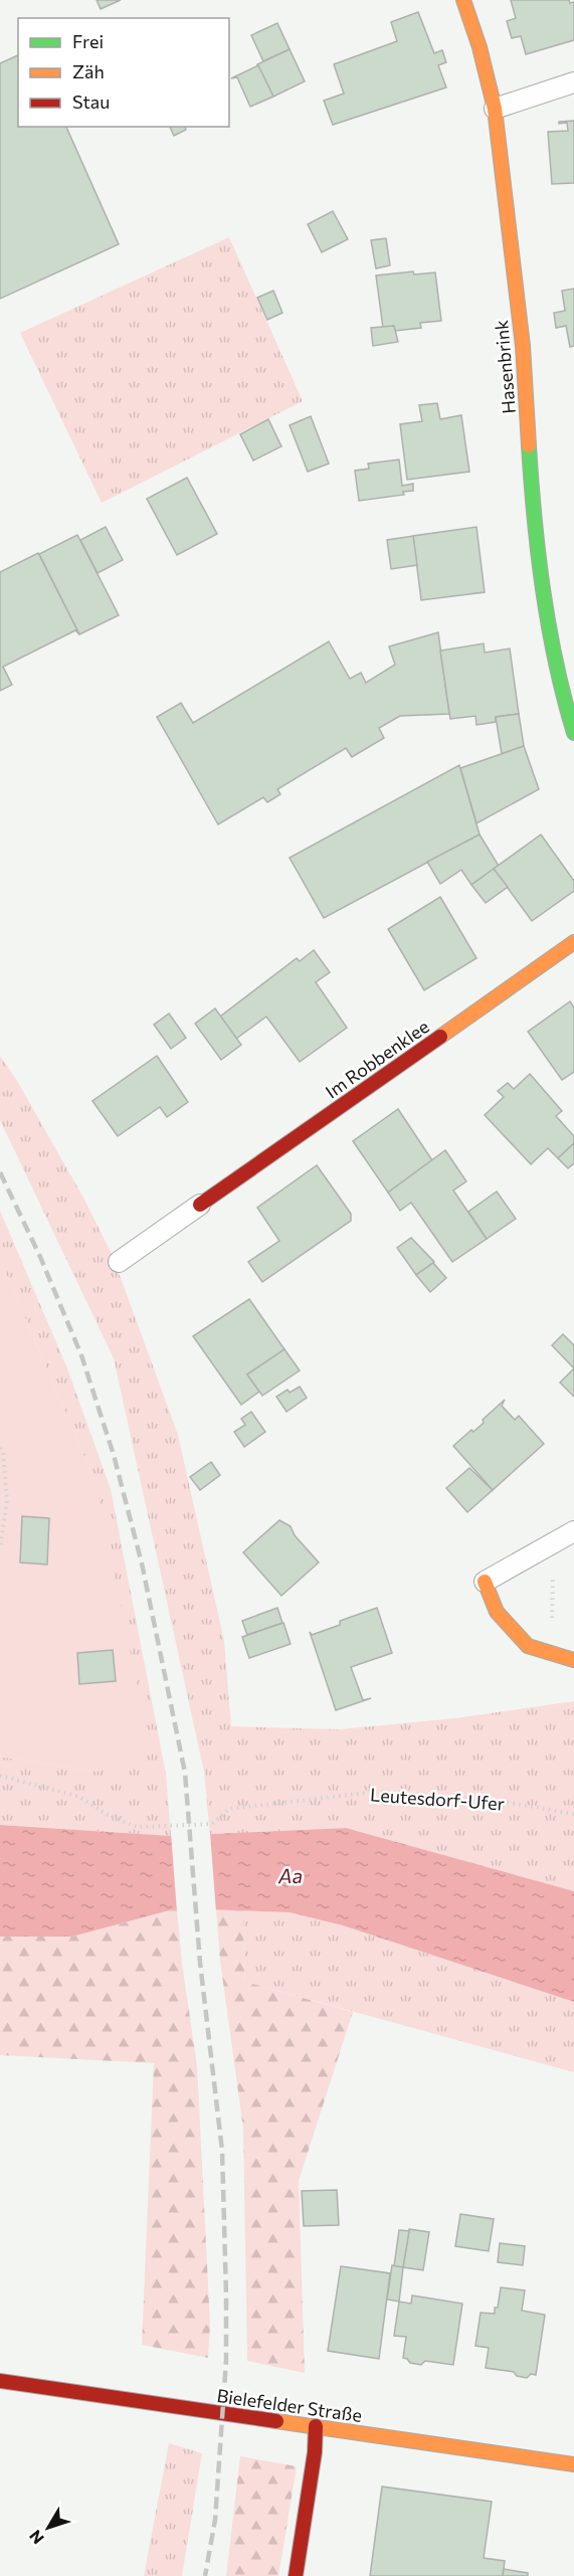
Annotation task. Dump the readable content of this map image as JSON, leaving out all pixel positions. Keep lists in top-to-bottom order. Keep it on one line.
{"streets":{"street":["Hasenbrink","Im Robbenklee","Bielefelder Straße"],"path":["Leutesdorf-Ufer"]},"water":["Aa"],"legend":["Frei","Zäh","Stau"],"north":"bottom left"}
